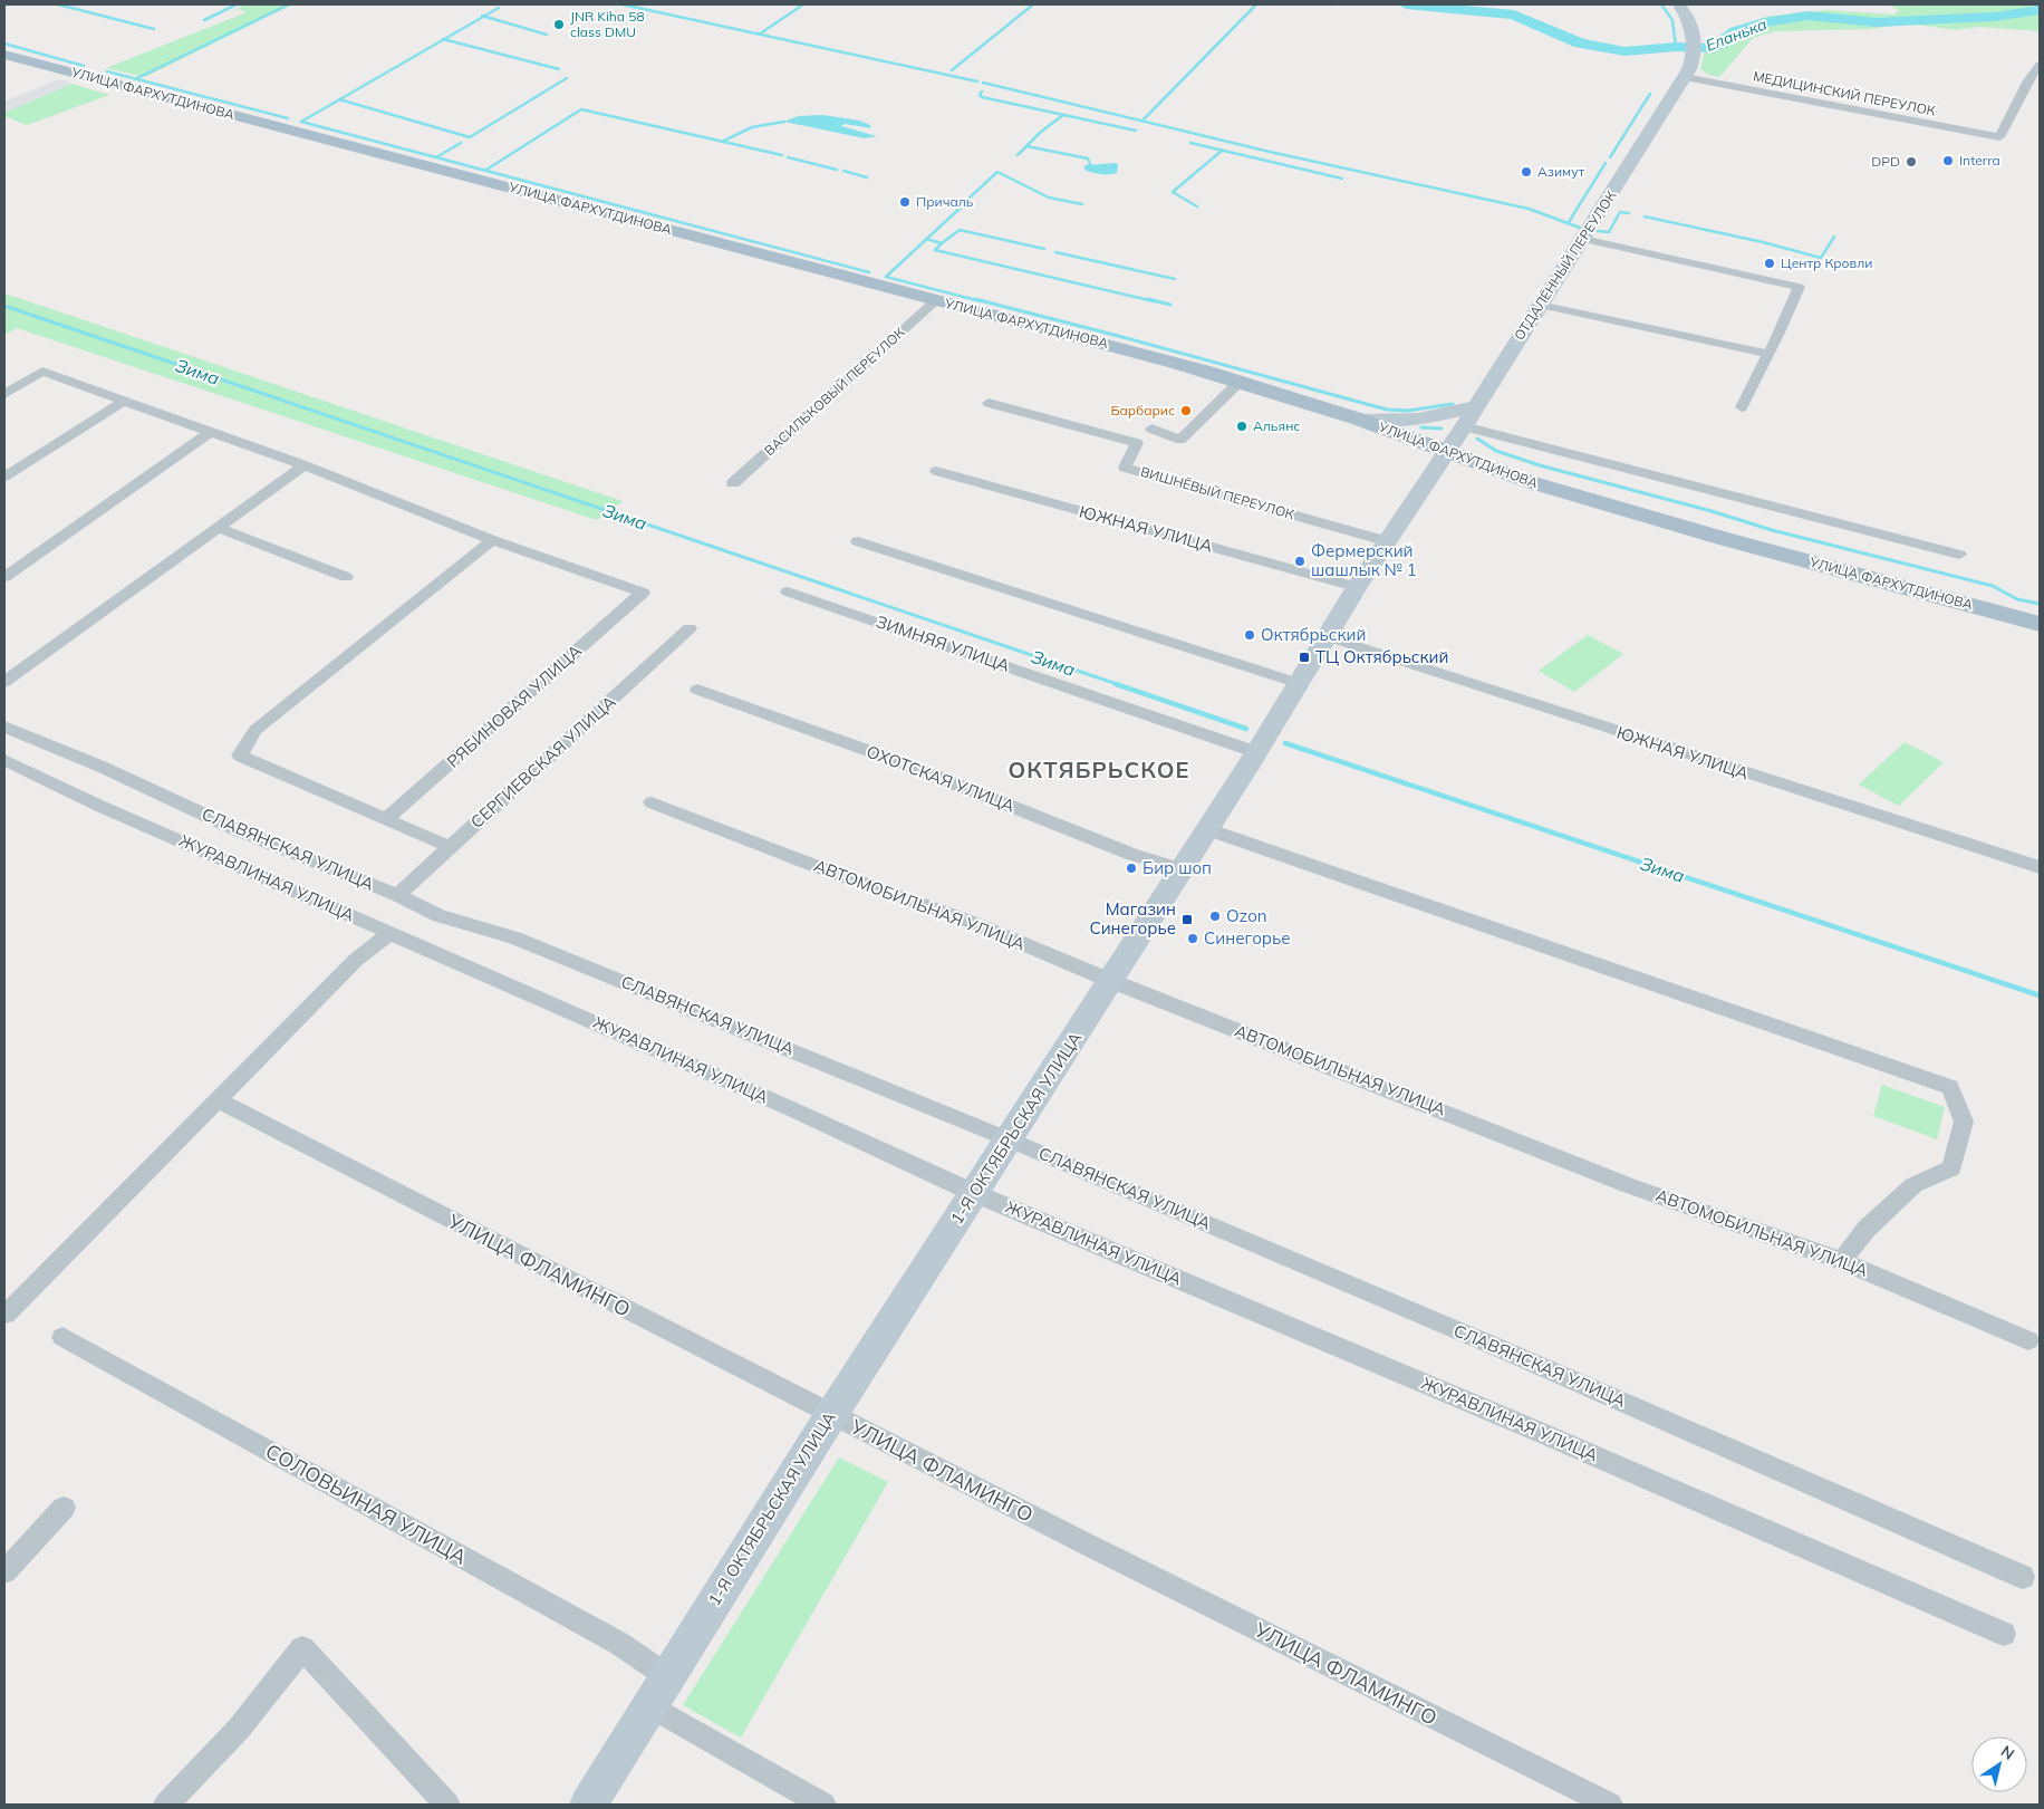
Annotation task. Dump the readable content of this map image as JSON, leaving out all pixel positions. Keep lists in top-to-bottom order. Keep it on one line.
{"streets":{"main road":["УЛИЦА ФАРХУТДИНОВА"],"street":["МЕДИЦИНСКИЙ ПЕРЕУЛОК","ОТДАЛЁННЫЙ ПЕРЕУЛОК","ВАСИЛЬКОВЫЙ ПЕРЕУЛОК","ВИШНЁВЫЙ ПЕРЕУЛОК","ЮЖНАЯ УЛИЦА","ЗИМНЯЯ УЛИЦА","РЯБИНОВАЯ УЛИЦА","СЕРГИЕВСКАЯ УЛИЦА","ОХОТСКАЯ УЛИЦА","СЛАВЯНСКАЯ УЛИЦА","ЖУРАВЛИНАЯ УЛИЦА","АВТОМОБИЛЬНАЯ УЛИЦА","1-Я ОКТЯБРЬСКАЯ УЛИЦА","УЛИЦА ФЛАМИНГО","СОЛОВЬИНАЯ УЛИЦА"]},"crossings":[["УЛИЦА ФАРХУТДИНОВА","ОТДАЛЁННЫЙ ПЕРЕУЛОК"],["УЛИЦА ФАРХУТДИНОВА","ВАСИЛЬКОВЫЙ ПЕРЕУЛОК"],["УЛИЦА ФАРХУТДИНОВА","1-Я ОКТЯБРЬСКАЯ УЛИЦА"],["МЕДИЦИНСКИЙ ПЕРЕУЛОК","ОТДАЛЁННЫЙ ПЕРЕУЛОК"],["ОТДАЛЁННЫЙ ПЕРЕУЛОК","1-Я ОКТЯБРЬСКАЯ УЛИЦА"],["ВИШНЁВЫЙ ПЕРЕУЛОК","1-Я ОКТЯБРЬСКАЯ УЛИЦА"],["ЮЖНАЯ УЛИЦА","1-Я ОКТЯБРЬСКАЯ УЛИЦА"],["ЗИМНЯЯ УЛИЦА","1-Я ОКТЯБРЬСКАЯ УЛИЦА"],["СЕРГИЕВСКАЯ УЛИЦА","СЛАВЯНСКАЯ УЛИЦА"],["ОХОТСКАЯ УЛИЦА","1-Я ОКТЯБРЬСКАЯ УЛИЦА"],["СЛАВЯНСКАЯ УЛИЦА","1-Я ОКТЯБРЬСКАЯ УЛИЦА"],["ЖУРАВЛИНАЯ УЛИЦА","1-Я ОКТЯБРЬСКАЯ УЛИЦА"],["АВТОМОБИЛЬНАЯ УЛИЦА","1-Я ОКТЯБРЬСКАЯ УЛИЦА"],["1-Я ОКТЯБРЬСКАЯ УЛИЦА","УЛИЦА ФЛАМИНГО"],["1-Я ОКТЯБРЬСКАЯ УЛИЦА","СОЛОВЬИНАЯ УЛИЦА"]],"districts":["ОКТЯБРЬСКОЕ"],"water":["Еланька","Зима"],"places":{"other":["JNR Kiha 58 class DMU","Interra","DPD","Азимут","Причаль","Центр Кровли","Барбарис","Альянс","Фермерский шашлык № 1","Октябрьский","Бир шоп","Ozon","Синегорье"],"transit":["ТЦ Октябрьский","Магазин Синегорье"]},"north":"top right"}
